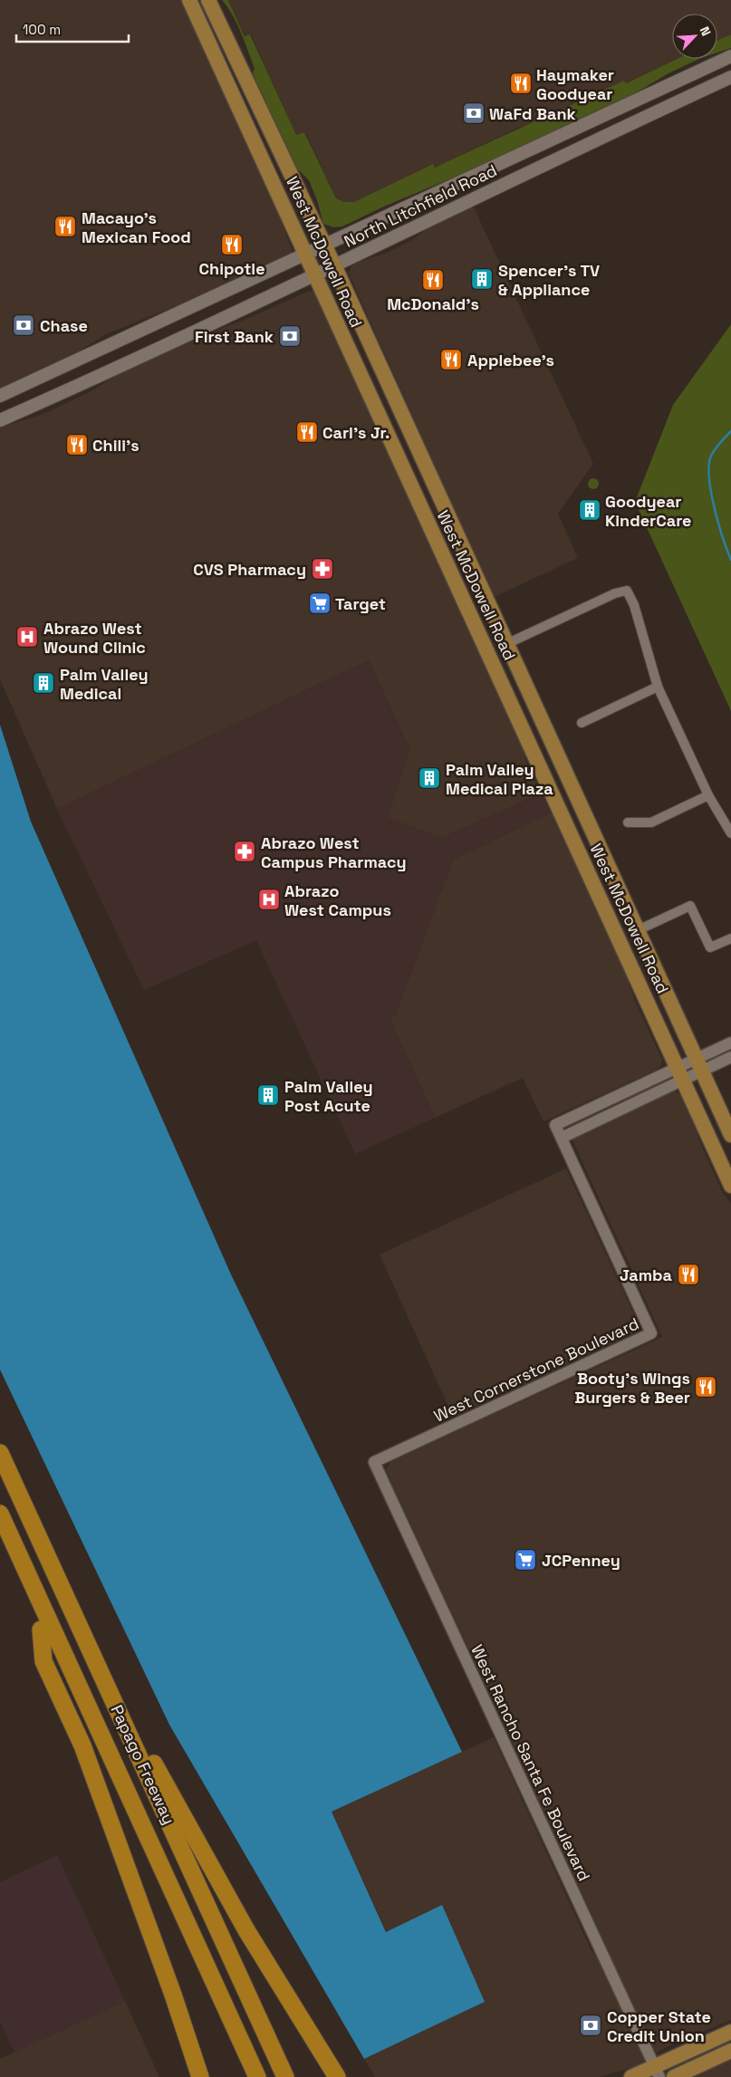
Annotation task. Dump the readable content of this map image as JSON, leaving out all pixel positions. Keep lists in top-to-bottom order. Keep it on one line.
{"streets":{"highway":["Papago Freeway"],"main road":["North Litchfield Road","West McDowell Road"],"street":["West Cornerstone Boulevard","West Rancho Santa Fe Boulevard"]},"crossings":[["North Litchfield Road","West McDowell Road"],["West McDowell Road","West Cornerstone Boulevard"],["West Cornerstone Boulevard","West Rancho Santa Fe Boulevard"]],"places":{"restaurant":["Haymaker Goodyear","Macayo's Mexican Food","Chipotle","McDonald's","Applebee's","Carl's Jr.","Chili's","Jamba","Booty's Wings Burgers & Beer"],"bank":["WaFd Bank","Chase","First Bank","Copper State Credit Union"],"building":["Spencer's TV & Appliance","Goodyear KinderCare","Palm Valley Medical","Palm Valley Medical Plaza","Palm Valley Post Acute"],"pharmacy":["CVS Pharmacy","Abrazo West Campus Pharmacy"],"supermarket":["Target","JCPenney"],"hospital":["Abrazo West Wound Clinic","Abrazo West Campus"]},"scale_bar":"100 m","north":"top right"}
